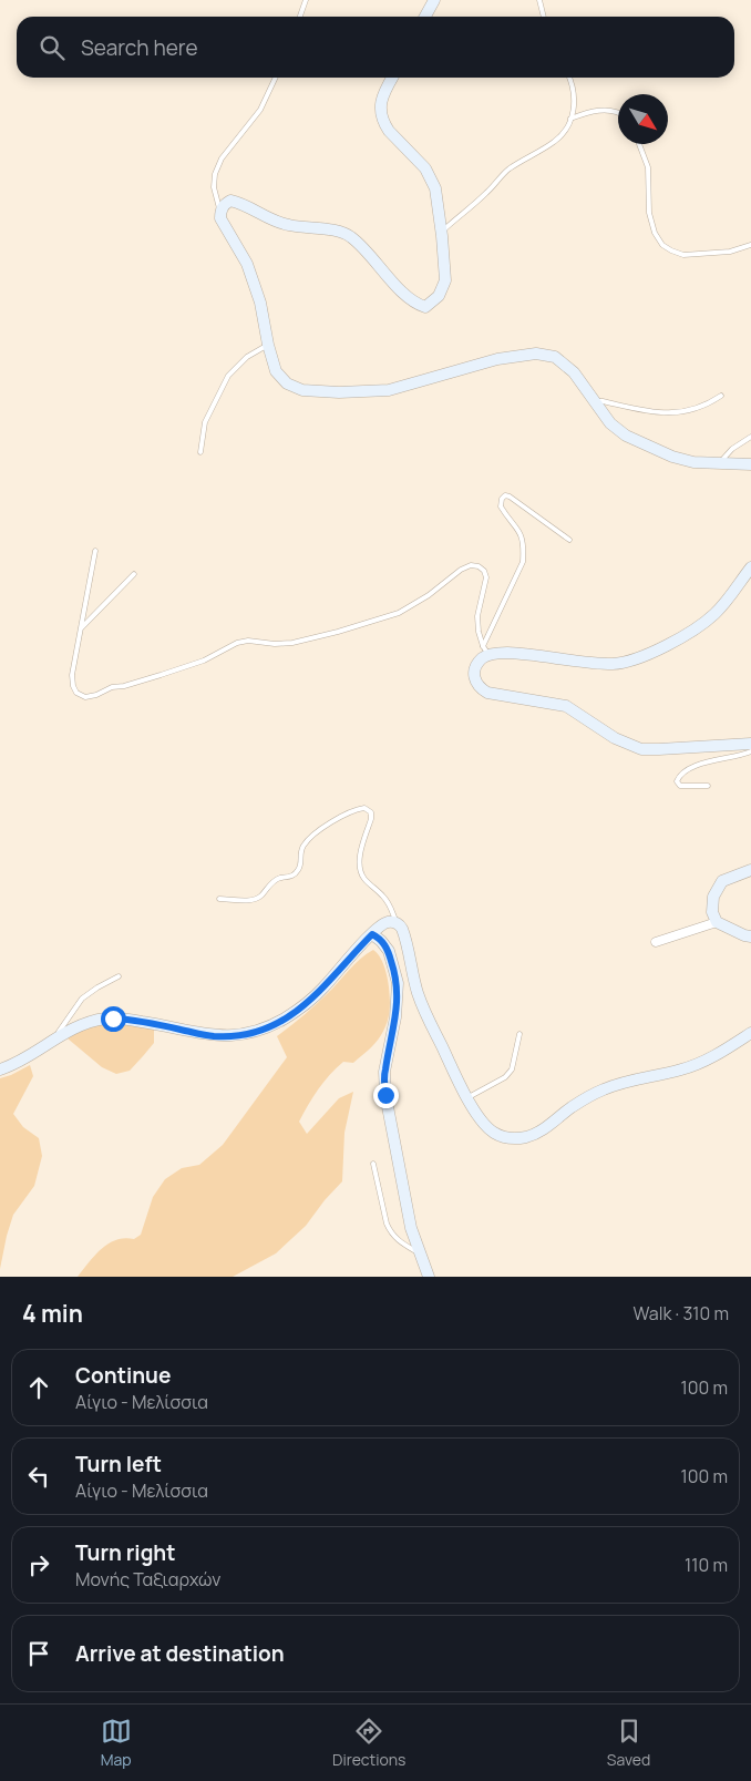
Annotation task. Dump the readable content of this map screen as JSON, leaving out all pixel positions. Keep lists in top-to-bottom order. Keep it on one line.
{"north":"bottom right","page":{"search":"Search here","heading":["4 min","Walk · 310 m"],"list":[["Continue","Αίγιο - Μελίσσια","100 m"],["Turn left","Αίγιο - Μελίσσια","100 m"],["Turn right","Μονής Ταξιαρχών","110 m"],"Arrive at destination"],"nav":["Map","Directions","Saved"]}}
